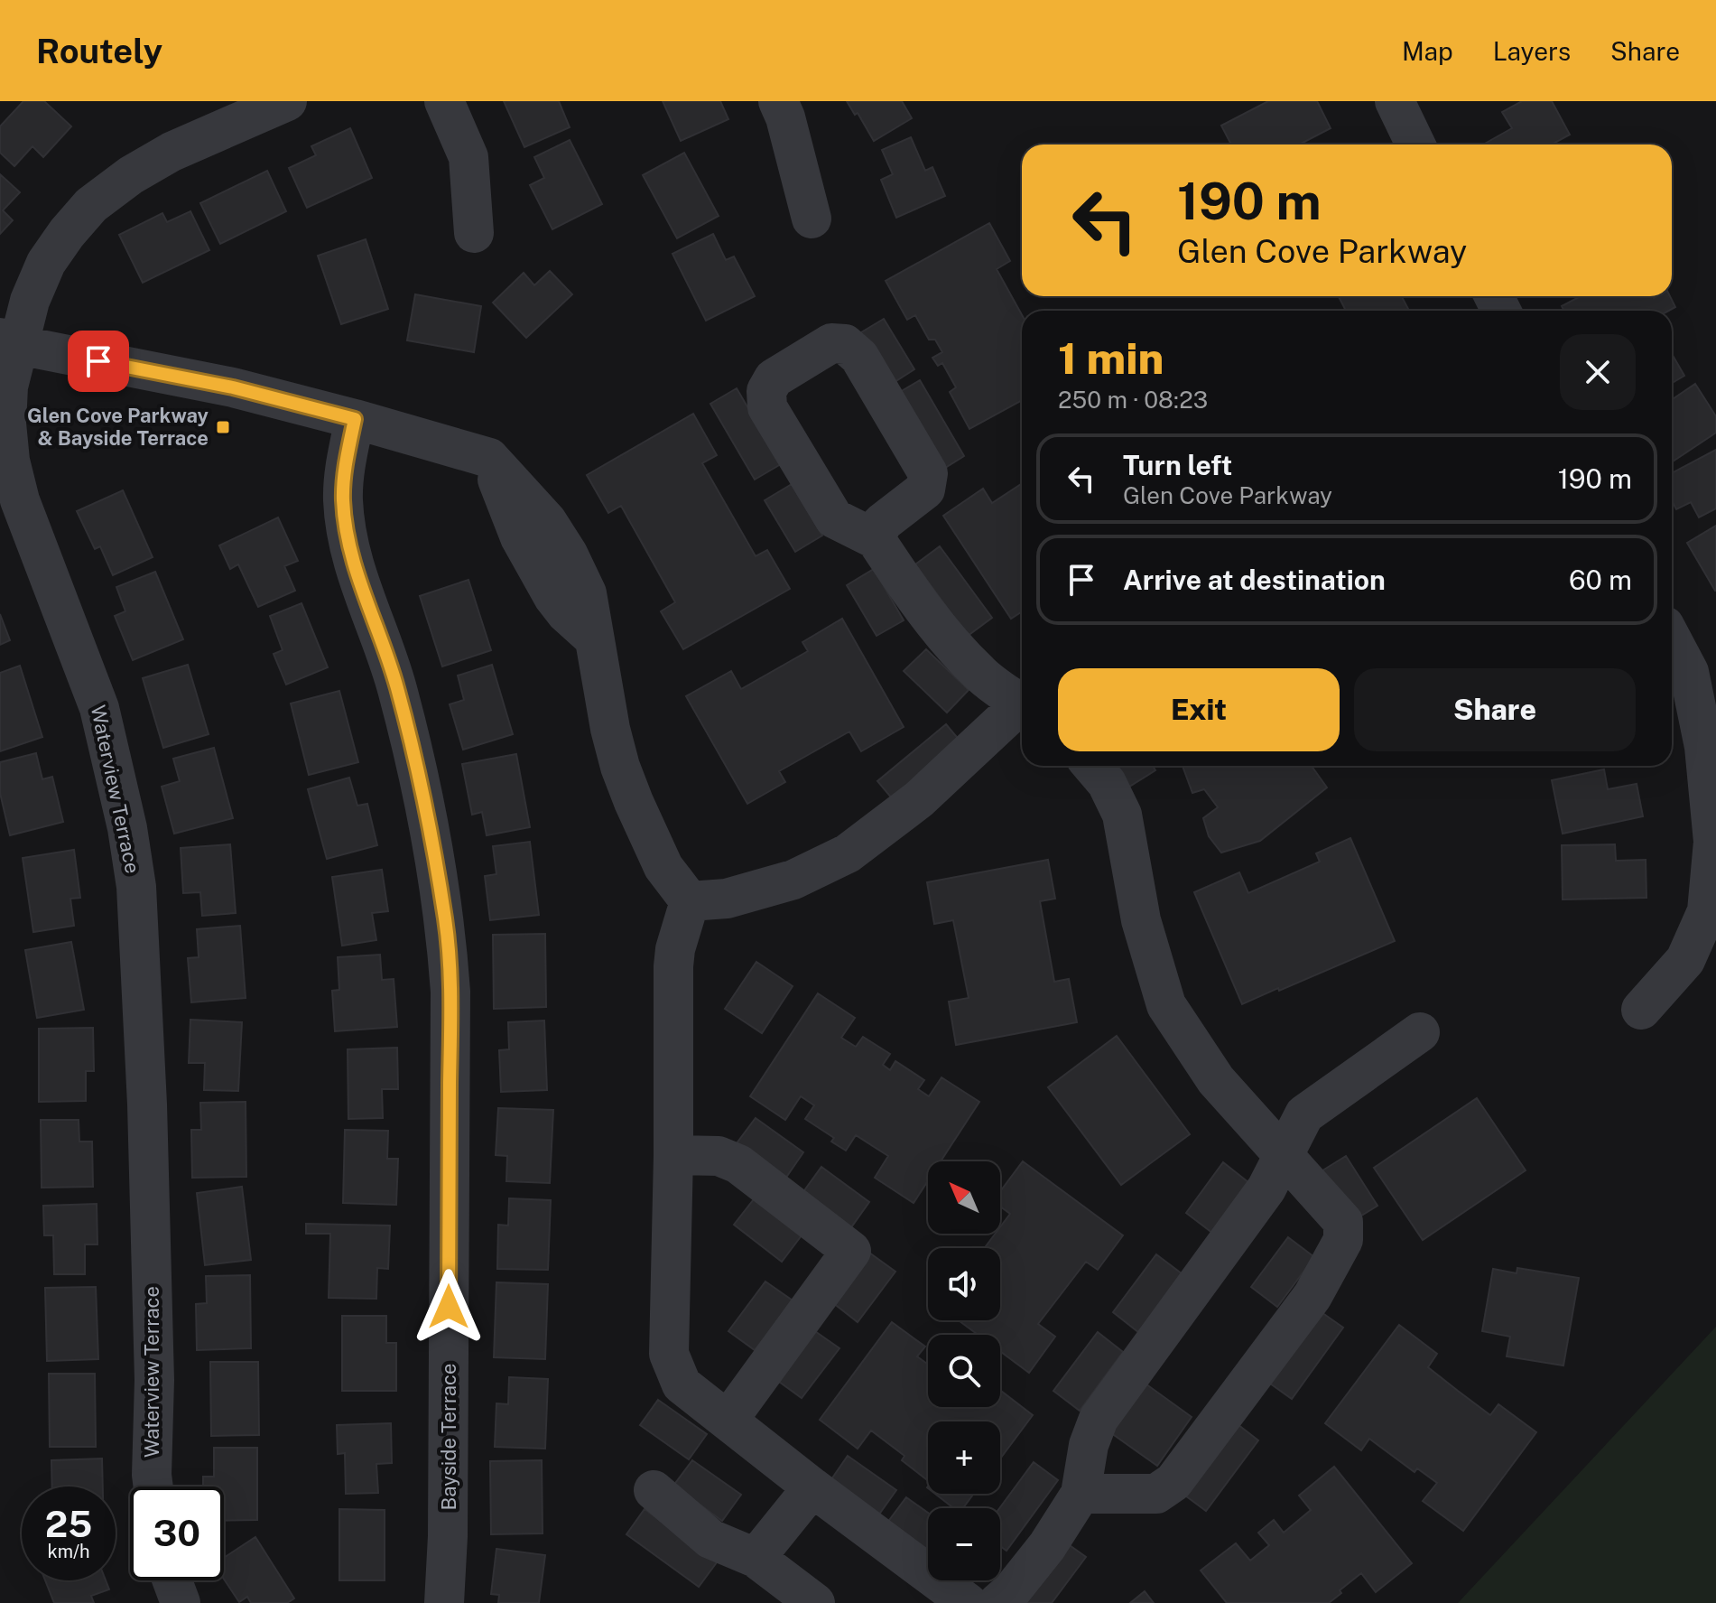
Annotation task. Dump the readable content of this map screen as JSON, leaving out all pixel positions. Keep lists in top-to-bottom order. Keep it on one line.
{"streets":{"street":["Waterview Terrace","Bayside Terrace"]},"places":{"transit":["Glen Cove Parkway & Bayside Terrace"]},"north":"top left","page":{"header":"Routely","nav":["Map","Layers","Share"],"turn":["190 m","Glen Cove Parkway"],"heading":["1 min","250 m · 08:23"],"list":[{"name":"Turn left","note":"Glen Cove Parkway","value":"190 m"},{"name":"Arrive at destination","value":"60 m"}],"buttons":["Exit","Share"],"map_buttons":["+","−"],"speed":"25 km/h","limit":"30"}}
